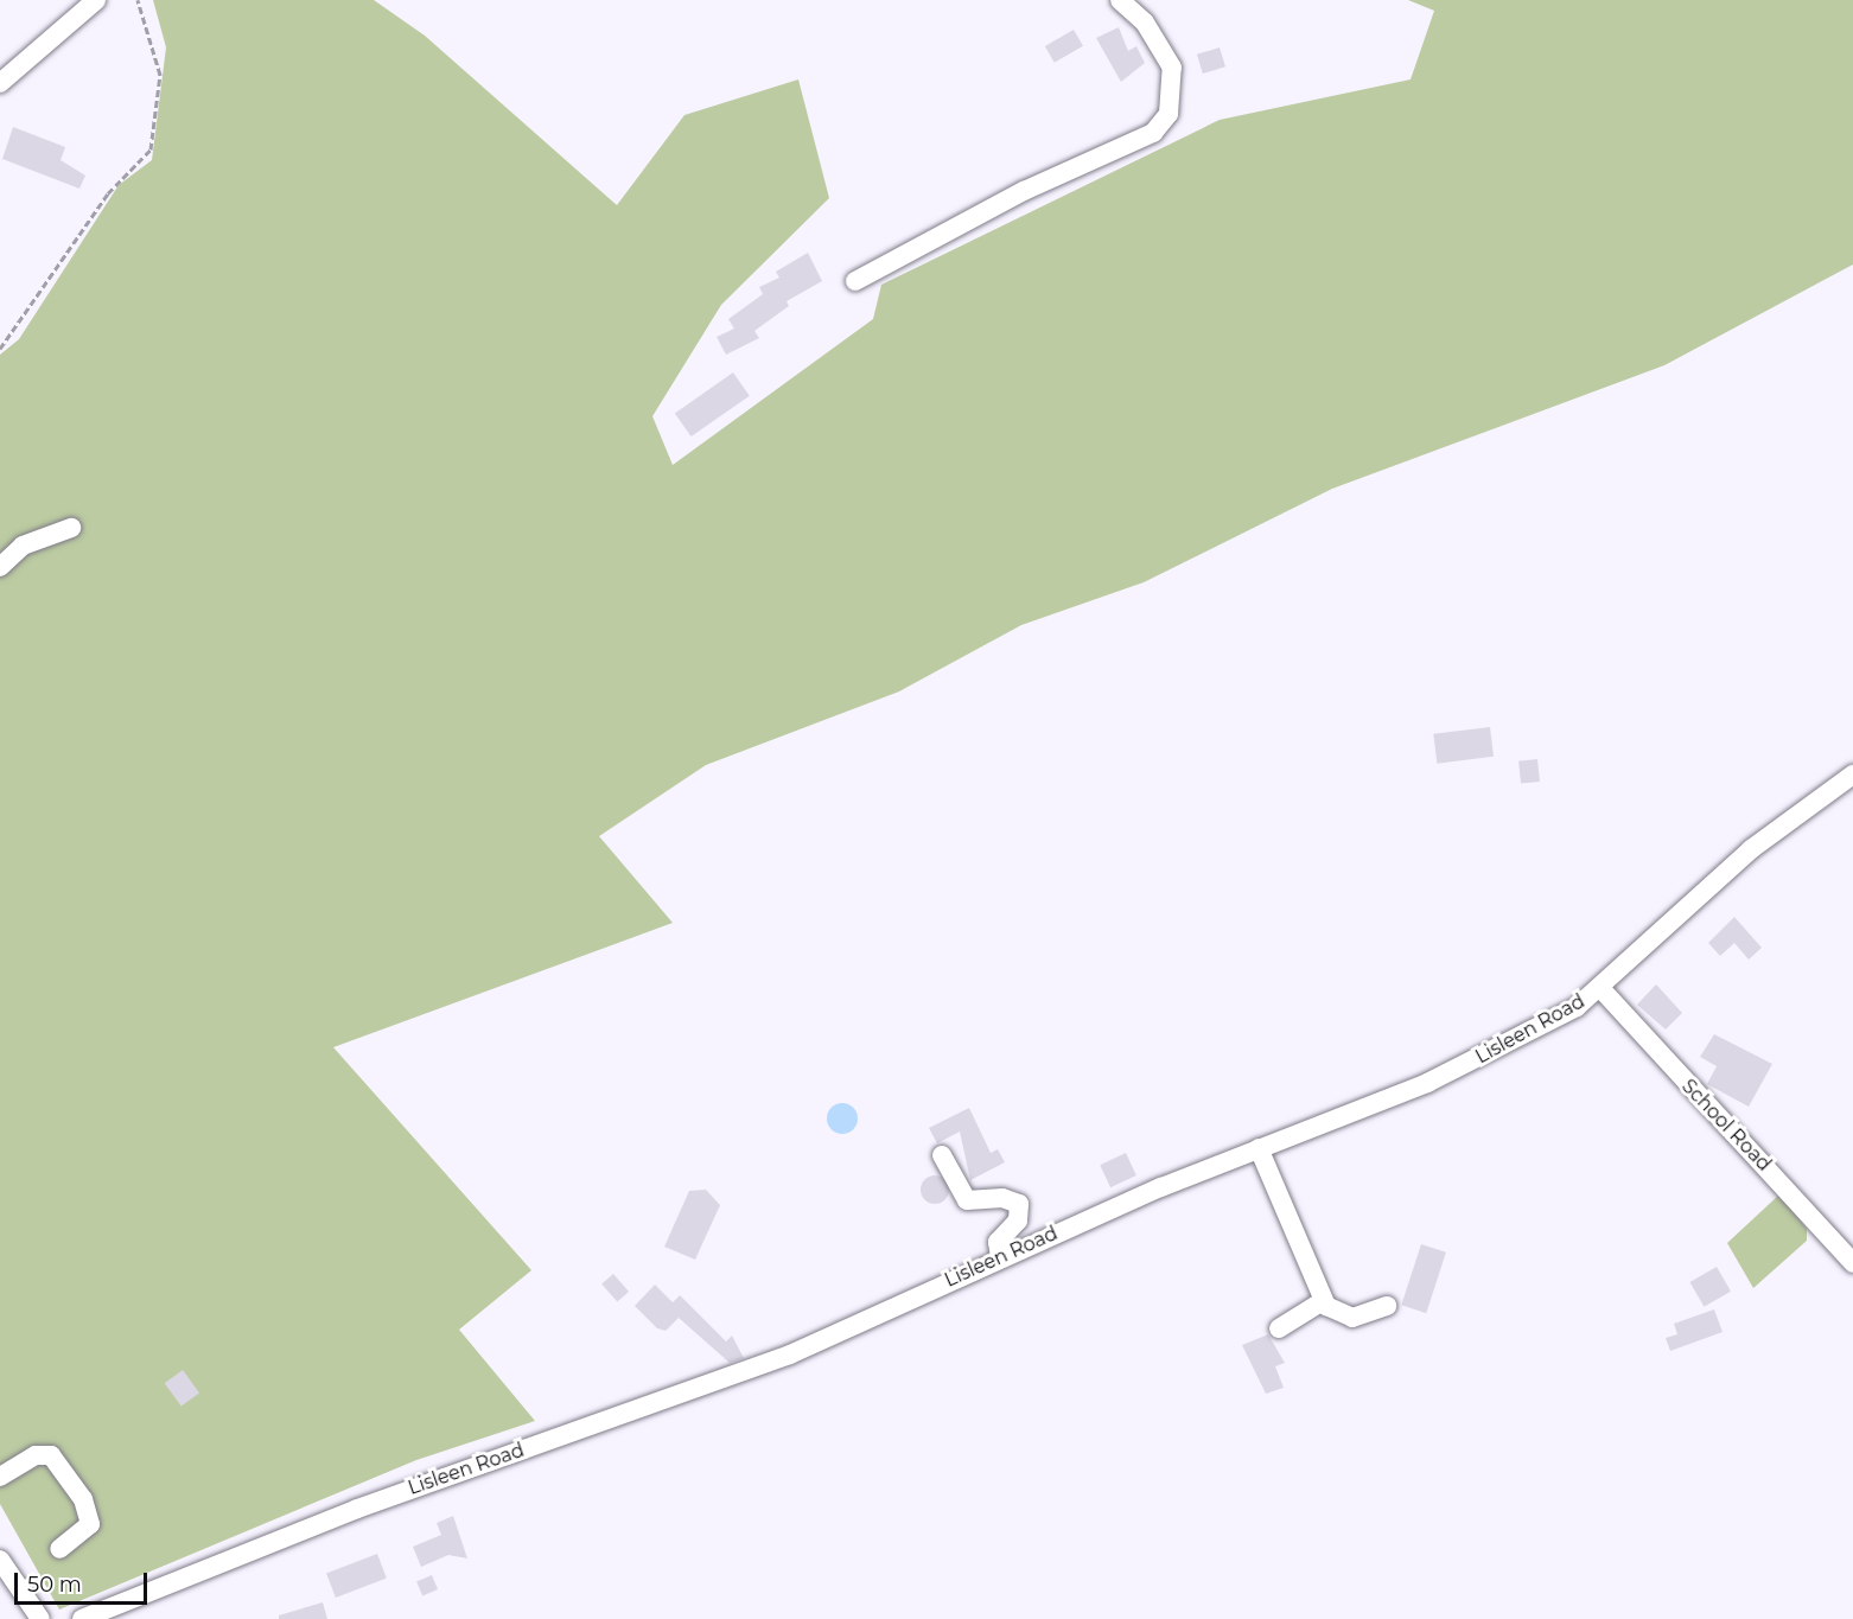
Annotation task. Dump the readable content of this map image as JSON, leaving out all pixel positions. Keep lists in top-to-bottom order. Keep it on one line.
{"streets":{"street":["Lisleen Road","School Road"]},"crossings":[["Lisleen Road","School Road"]],"scale_bar":"50 m"}
